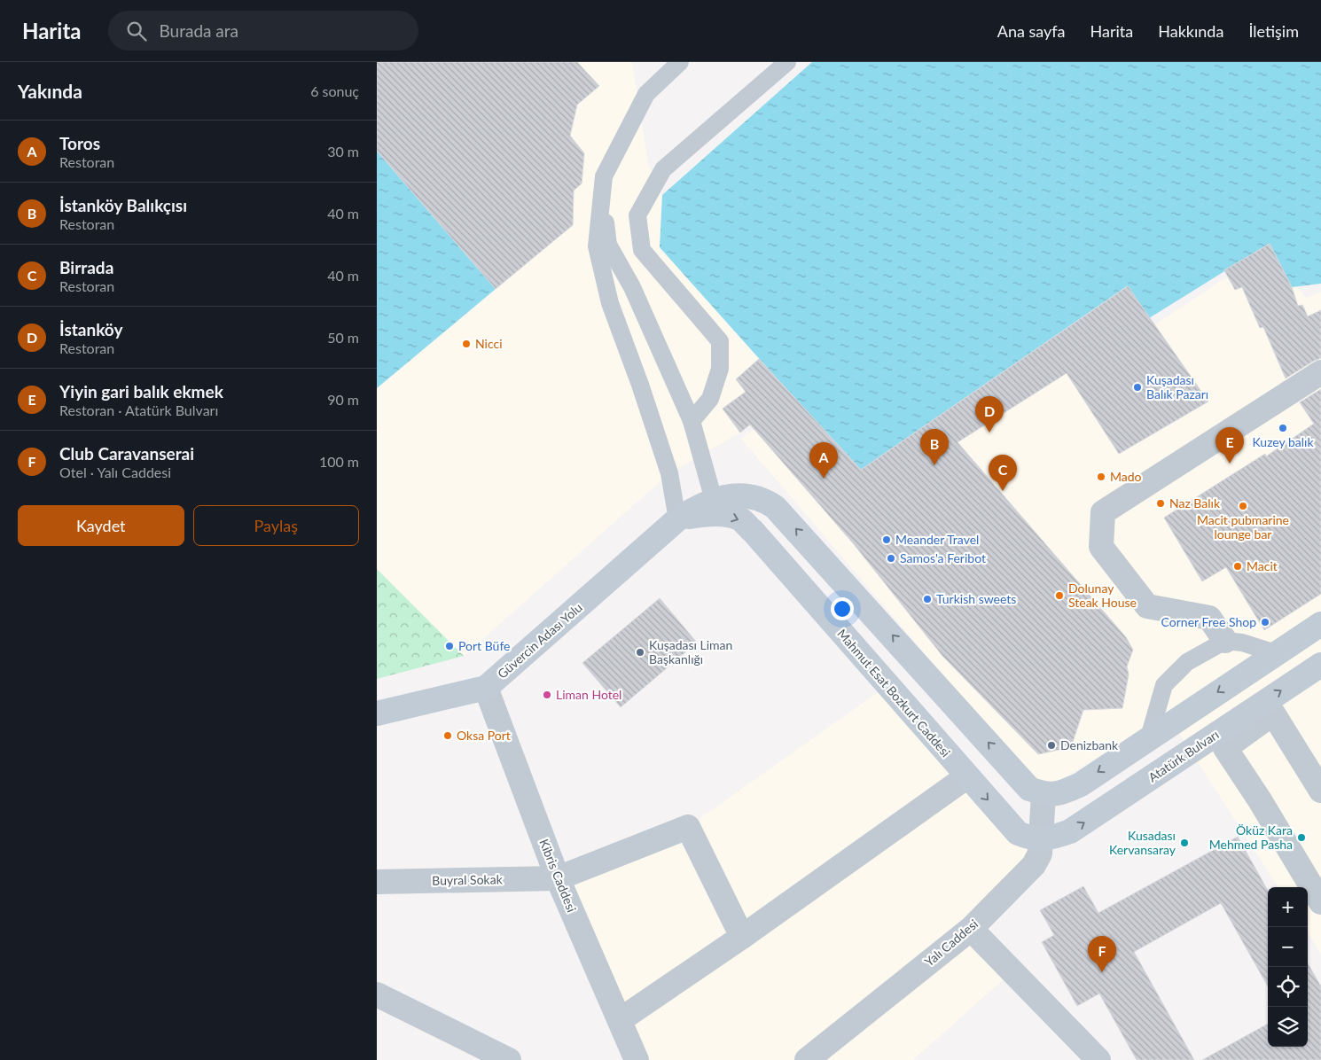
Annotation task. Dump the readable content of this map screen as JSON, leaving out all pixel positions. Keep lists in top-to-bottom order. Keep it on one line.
{"streets":{"main road":["Güvercin Adası Yolu","Mahmut Esat Bozkurt Caddesi","Atatürk Bulvarı"],"street":["Kibris Caddesi","Buyral Sokak","Yalı Caddesi"]},"crossings":[["Güvercin Adası Yolu","Mahmut Esat Bozkurt Caddesi"],["Güvercin Adası Yolu","Kibris Caddesi"],["Mahmut Esat Bozkurt Caddesi","Atatürk Bulvarı"],["Mahmut Esat Bozkurt Caddesi","Yalı Caddesi"],["Atatürk Bulvarı","Yalı Caddesi"],["Kibris Caddesi","Buyral Sokak"]],"places":["Nicci","Kuşadası Balık Pazarı","Kuzey balık","Mado","Naz Balık","Macit pubmarine lounge bar","Meander Travel","Samos'a Feribot","Macit","Dolunay Steak House","Turkish sweets","Corner Free Shop","Port Büfe","Kuşadası Liman Başkanlığı","Liman Hotel","Oksa Port","Denizbank","Öküz Kara Mehmed Pasha","Kusadası Kervansaray"],"page":{"header":"Harita","search":"Burada ara","nav":["Ana sayfa","Harita","Hakkında","İletişim"],"heading":["Yakında","6 sonuç"],"list":[{"mark":"A","name":"Toros","note":"Restoran","value":"30 m"},{"mark":"B","name":"İstanköy Balıkçısı","note":"Restoran","value":"40 m"},{"mark":"C","name":"Birrada","note":"Restoran","value":"40 m"},{"mark":"D","name":"İstanköy","note":"Restoran","value":"50 m"},{"mark":"E","name":"Yiyin gari balık ekmek","note":"Restoran · Atatürk Bulvarı","value":"90 m"},{"mark":"F","name":"Club Caravanserai","note":"Otel · Yalı Caddesi","value":"100 m"}],"pins":["D","E","B","A","C","F"],"buttons":["Kaydet","Paylaş"],"map_buttons":["+","−"]}}
